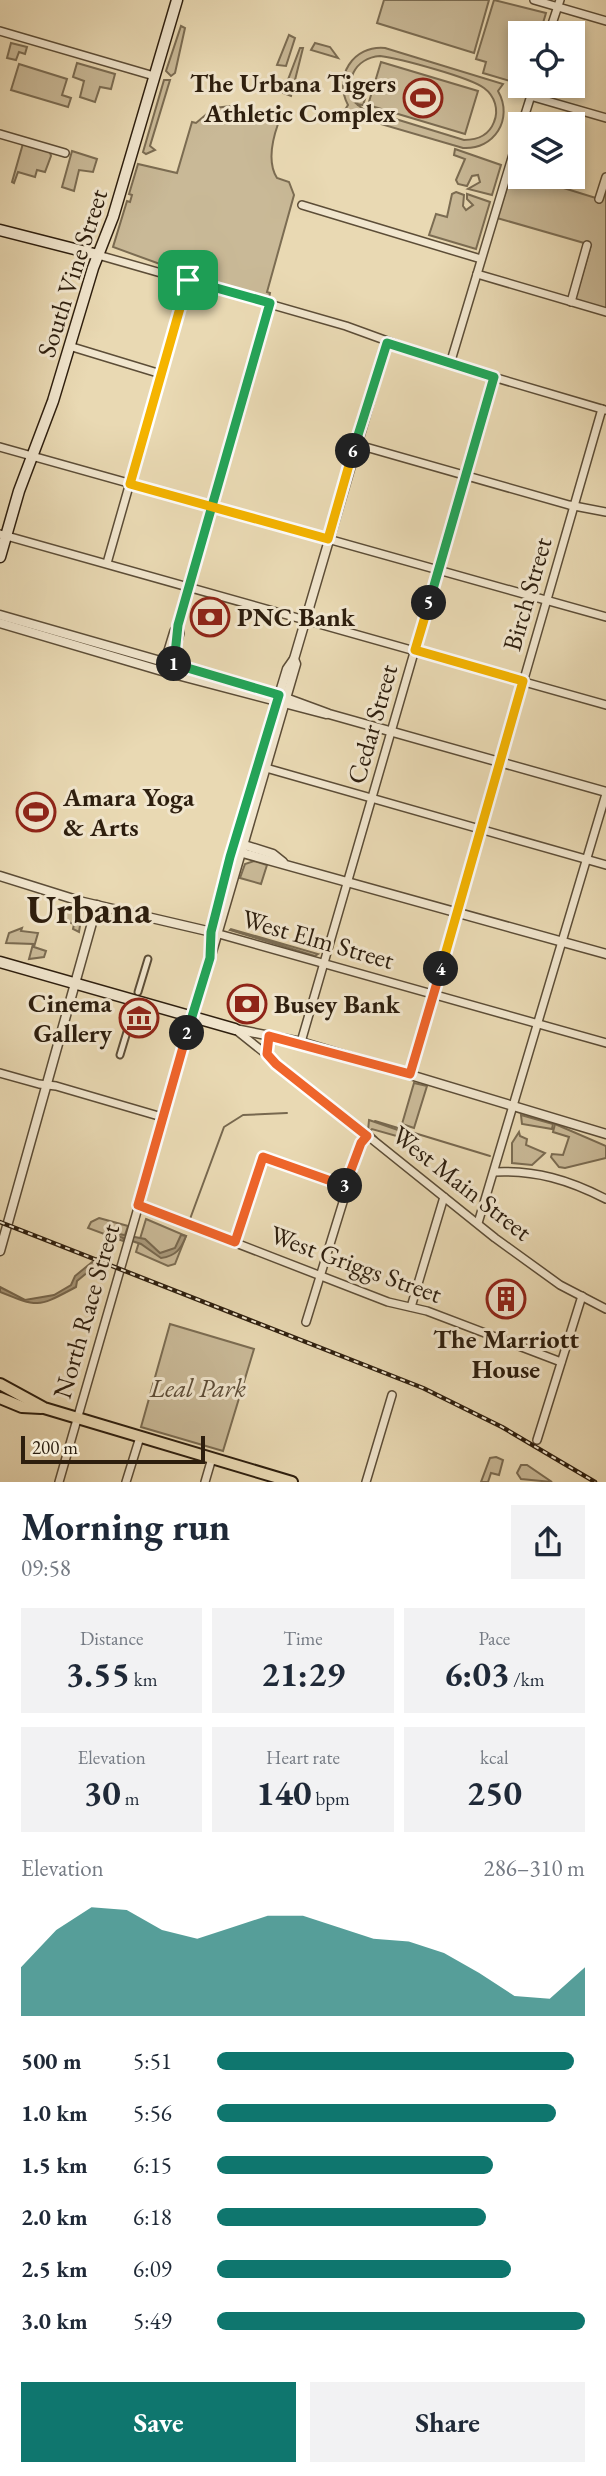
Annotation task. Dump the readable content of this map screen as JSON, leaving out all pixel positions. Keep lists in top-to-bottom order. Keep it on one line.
{"streets":{"main road":["South Vine Street","West Main Street"],"street":["Birch Street","Cedar Street","West Elm Street","West Griggs Street","North Race Street"]},"crossings":[["Birch Street","West Elm Street"],["Cedar Street","West Elm Street"],["West Main Street","North Race Street"],["West Griggs Street","North Race Street"]],"districts":["Urbana"],"parks":["Leal Park"],"places":{"sports":["The Urbana Tigers Athletic Complex","Amara Yoga & Arts"],"bank":["PNC Bank","Busey Bank"],"museum":["Cinema Gallery"],"building":["The Marriott House"]},"scale_bar":"200 m","page":{"pins":["6","5","1","4","2","3"],"scale":"200 m","heading":["Morning run","09:58"],"stats":[["Distance","3.55 km"],["Time","21:29"],["Pace","6:03 /km"],["Elevation","30 m"],["Heart rate","140 bpm"],["kcal","250"]],"chart":["Elevation","286–310 m"],"list":[{"name":"500 m","note":"5:51"},{"name":"1.0 km","note":"5:56"},{"name":"1.5 km","note":"6:15"},{"name":"2.0 km","note":"6:18"},{"name":"2.5 km","note":"6:09"},{"name":"3.0 km","note":"5:49"}],"buttons":["Save","Share"]}}
